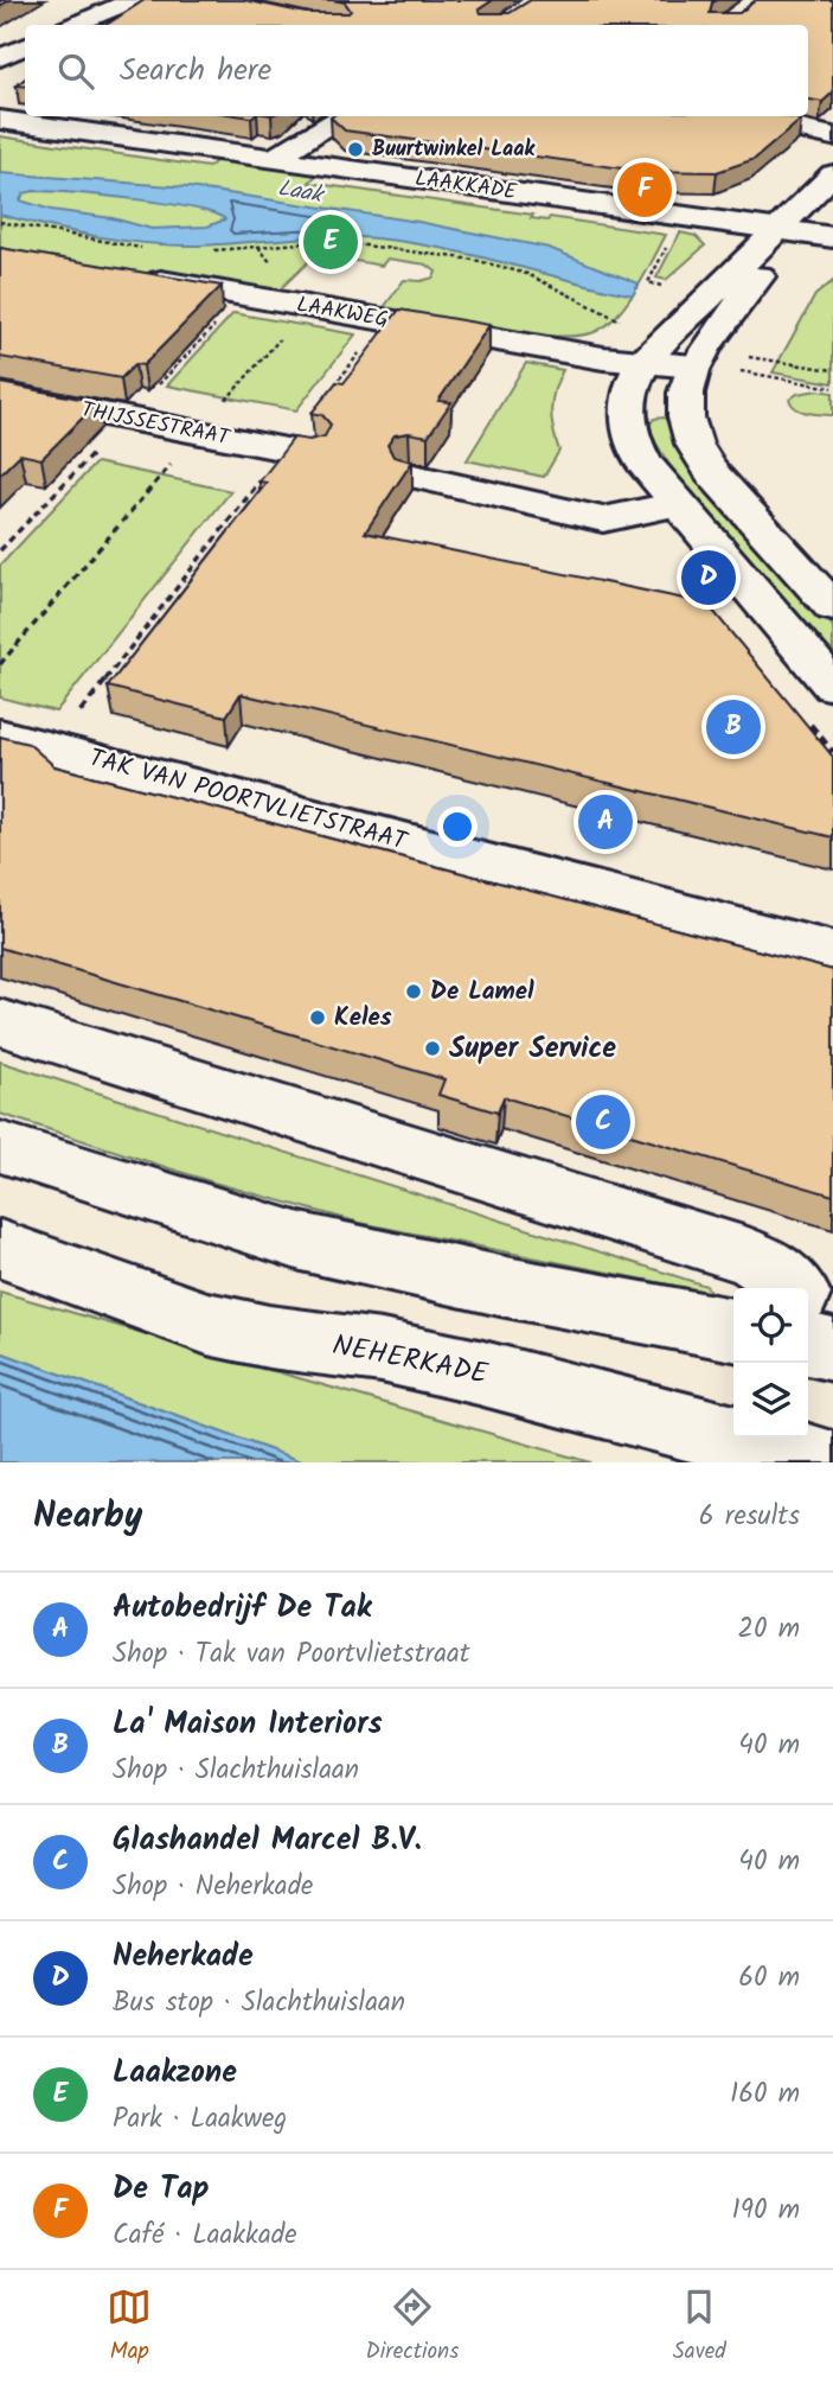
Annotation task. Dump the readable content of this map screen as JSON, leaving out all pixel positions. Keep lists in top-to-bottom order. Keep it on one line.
{"streets":{"street":["LAAKKADE","LAAKWEG","THIJSSESTRAAT","TAK VAN POORTVLIETSTRAAT","NEHERKADE"]},"water":["Laak"],"places":["Buurtwinkel Laak","De Lamel","Keles","Super Service"],"page":{"search":"Search here","pins":["F","E","D","B","A","C"],"heading":["Nearby","6 results"],"list":[{"mark":"A","name":"Autobedrijf De Tak","note":"Shop · Tak van Poortvlietstraat","value":"20 m"},{"mark":"B","name":"La' Maison Interiors","note":"Shop · Slachthuislaan","value":"40 m"},{"mark":"C","name":"Glashandel Marcel B.V.","note":"Shop · Neherkade","value":"40 m"},{"mark":"D","name":"Neherkade","note":"Bus stop · Slachthuislaan","value":"60 m"},{"mark":"E","name":"Laakzone","note":"Park · Laakweg","value":"160 m"},{"mark":"F","name":"De Tap","note":"Café · Laakkade","value":"190 m"}],"nav":["Map","Directions","Saved"]}}
